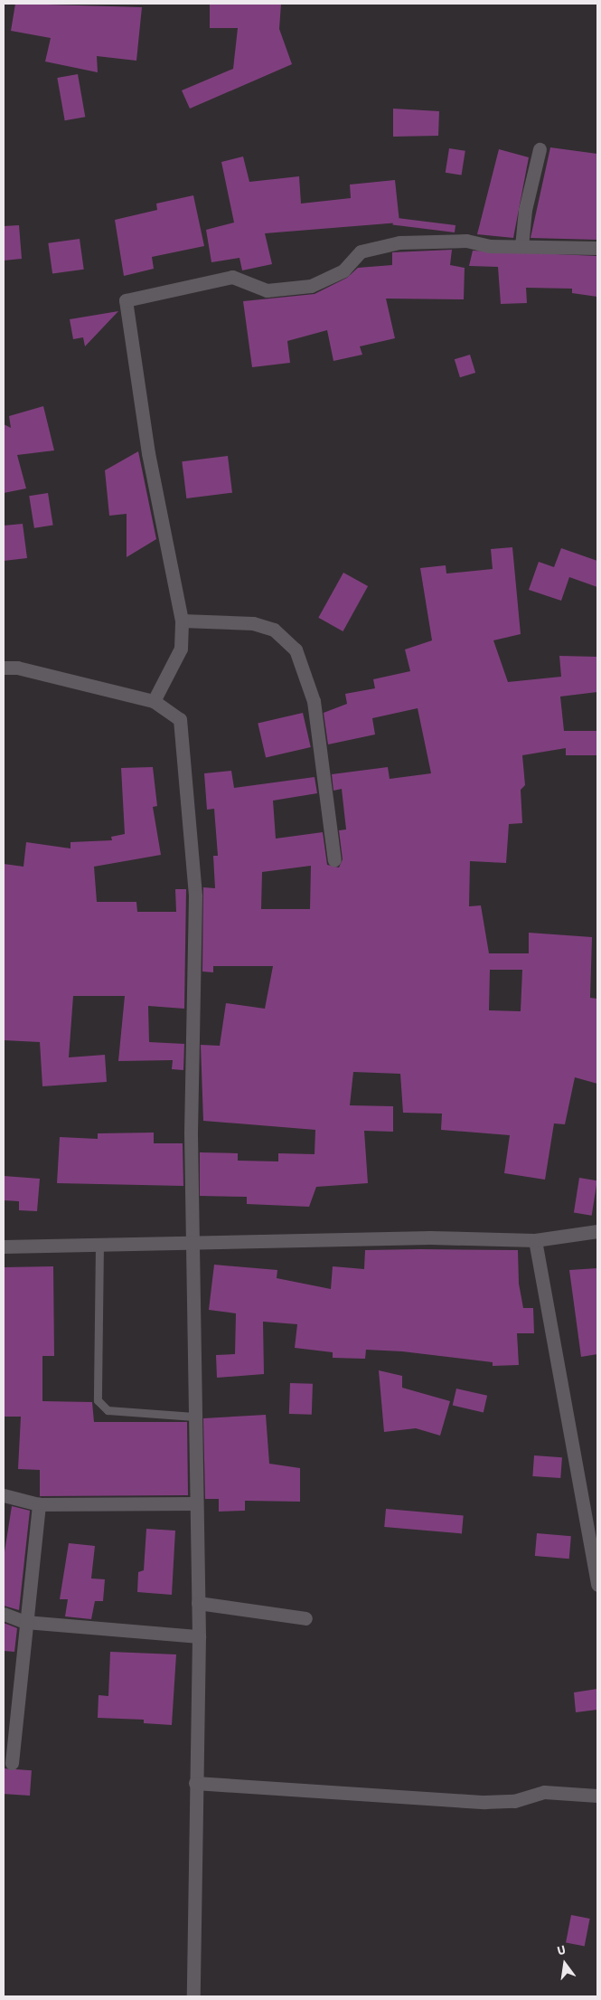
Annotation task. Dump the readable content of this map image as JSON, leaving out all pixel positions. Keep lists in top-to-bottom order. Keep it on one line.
{"north":"top"}
